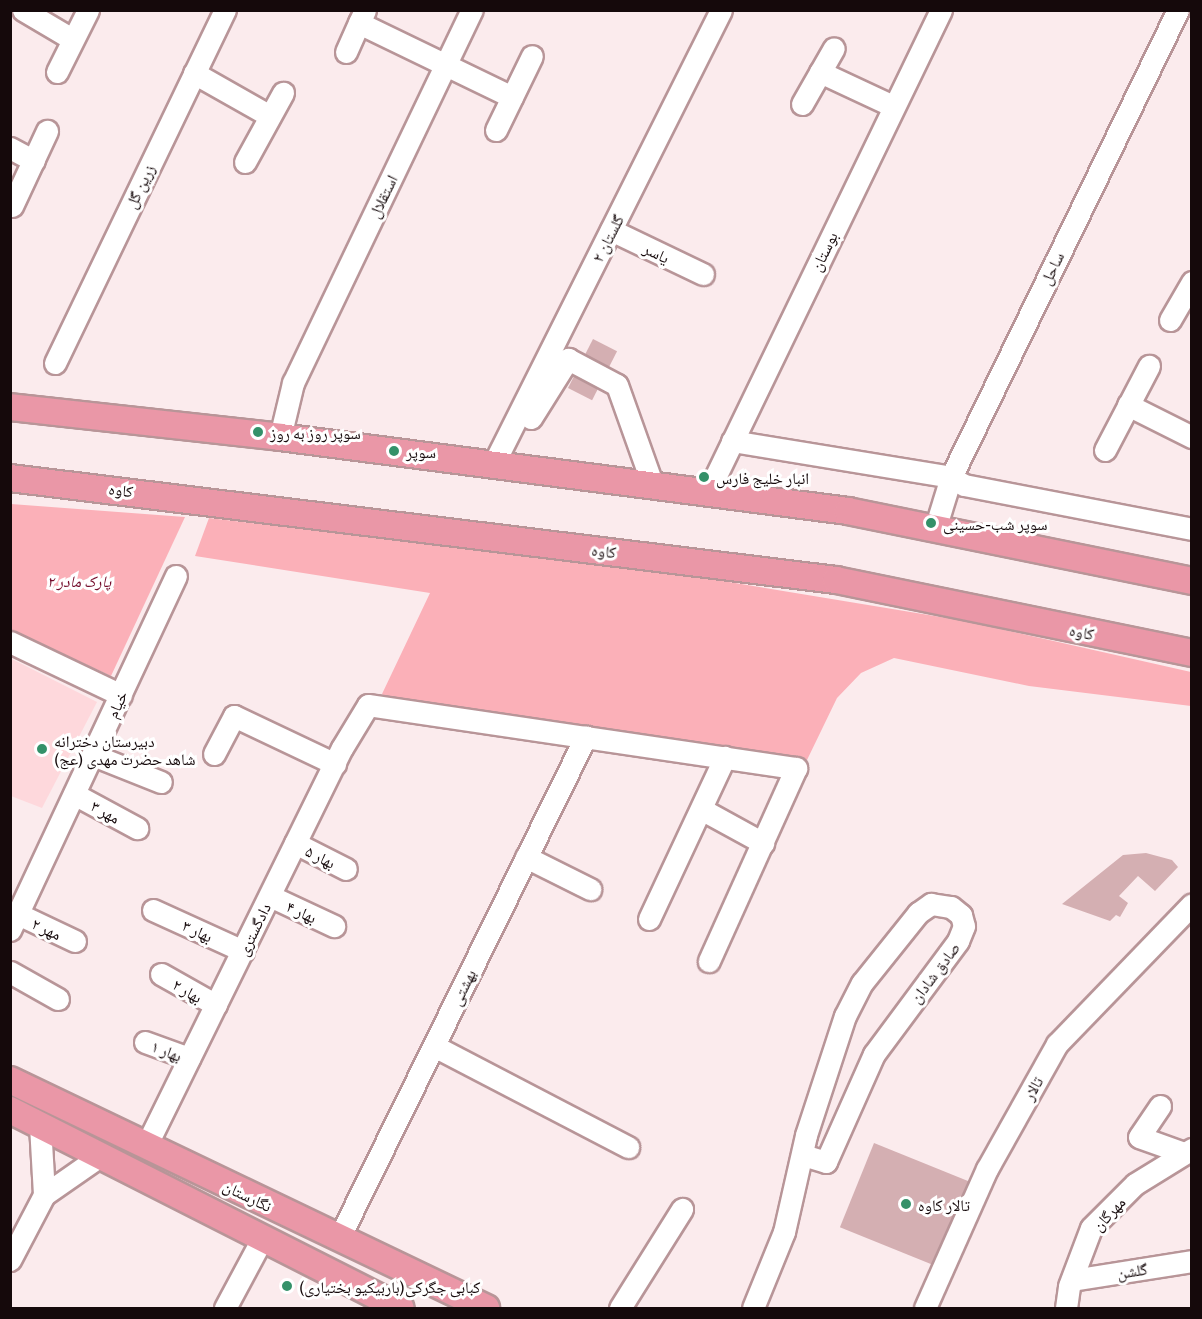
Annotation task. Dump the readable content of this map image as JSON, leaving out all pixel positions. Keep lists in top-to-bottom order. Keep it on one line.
{"streets":{"main road":["کاوه","نگارستان"],"street":["زرین گل","استقلال","گلستان ۲","بوستان","یاسر","ساحل","خیام","مهر ۳","بهار ۵","بهار ۴","مهر ۲","دادگستری","بهار ۳","صادق شادان","بهشتی","بهار ۲","بهار ۱","تالار","مهرگان","گلشن"]},"crossings":[["گلستان ۲","یاسر"],["خیام","مهر ۳"],["خیام","مهر ۲"],["بهار ۵","دادگستری"],["بهار ۴","دادگستری"],["دادگستری","بهار ۳"],["دادگستری","بهشتی"],["دادگستری","بهار ۲"],["دادگستری","بهار ۱"],["دادگستری","نگارستان"],["بهشتی","نگارستان"],["مهرگان","گلشن"]],"parks":["پارک مادر ۲"],"places":["سوپر روز به روز","سوپر","انبار خلیج فارس","سوپر شب-حسینی","دبیرستان دخترانه شاهد حضرت مهدی (عج)","تالار کاوه","کبابی جگرکی(باربیکیو بختیاری)"]}
